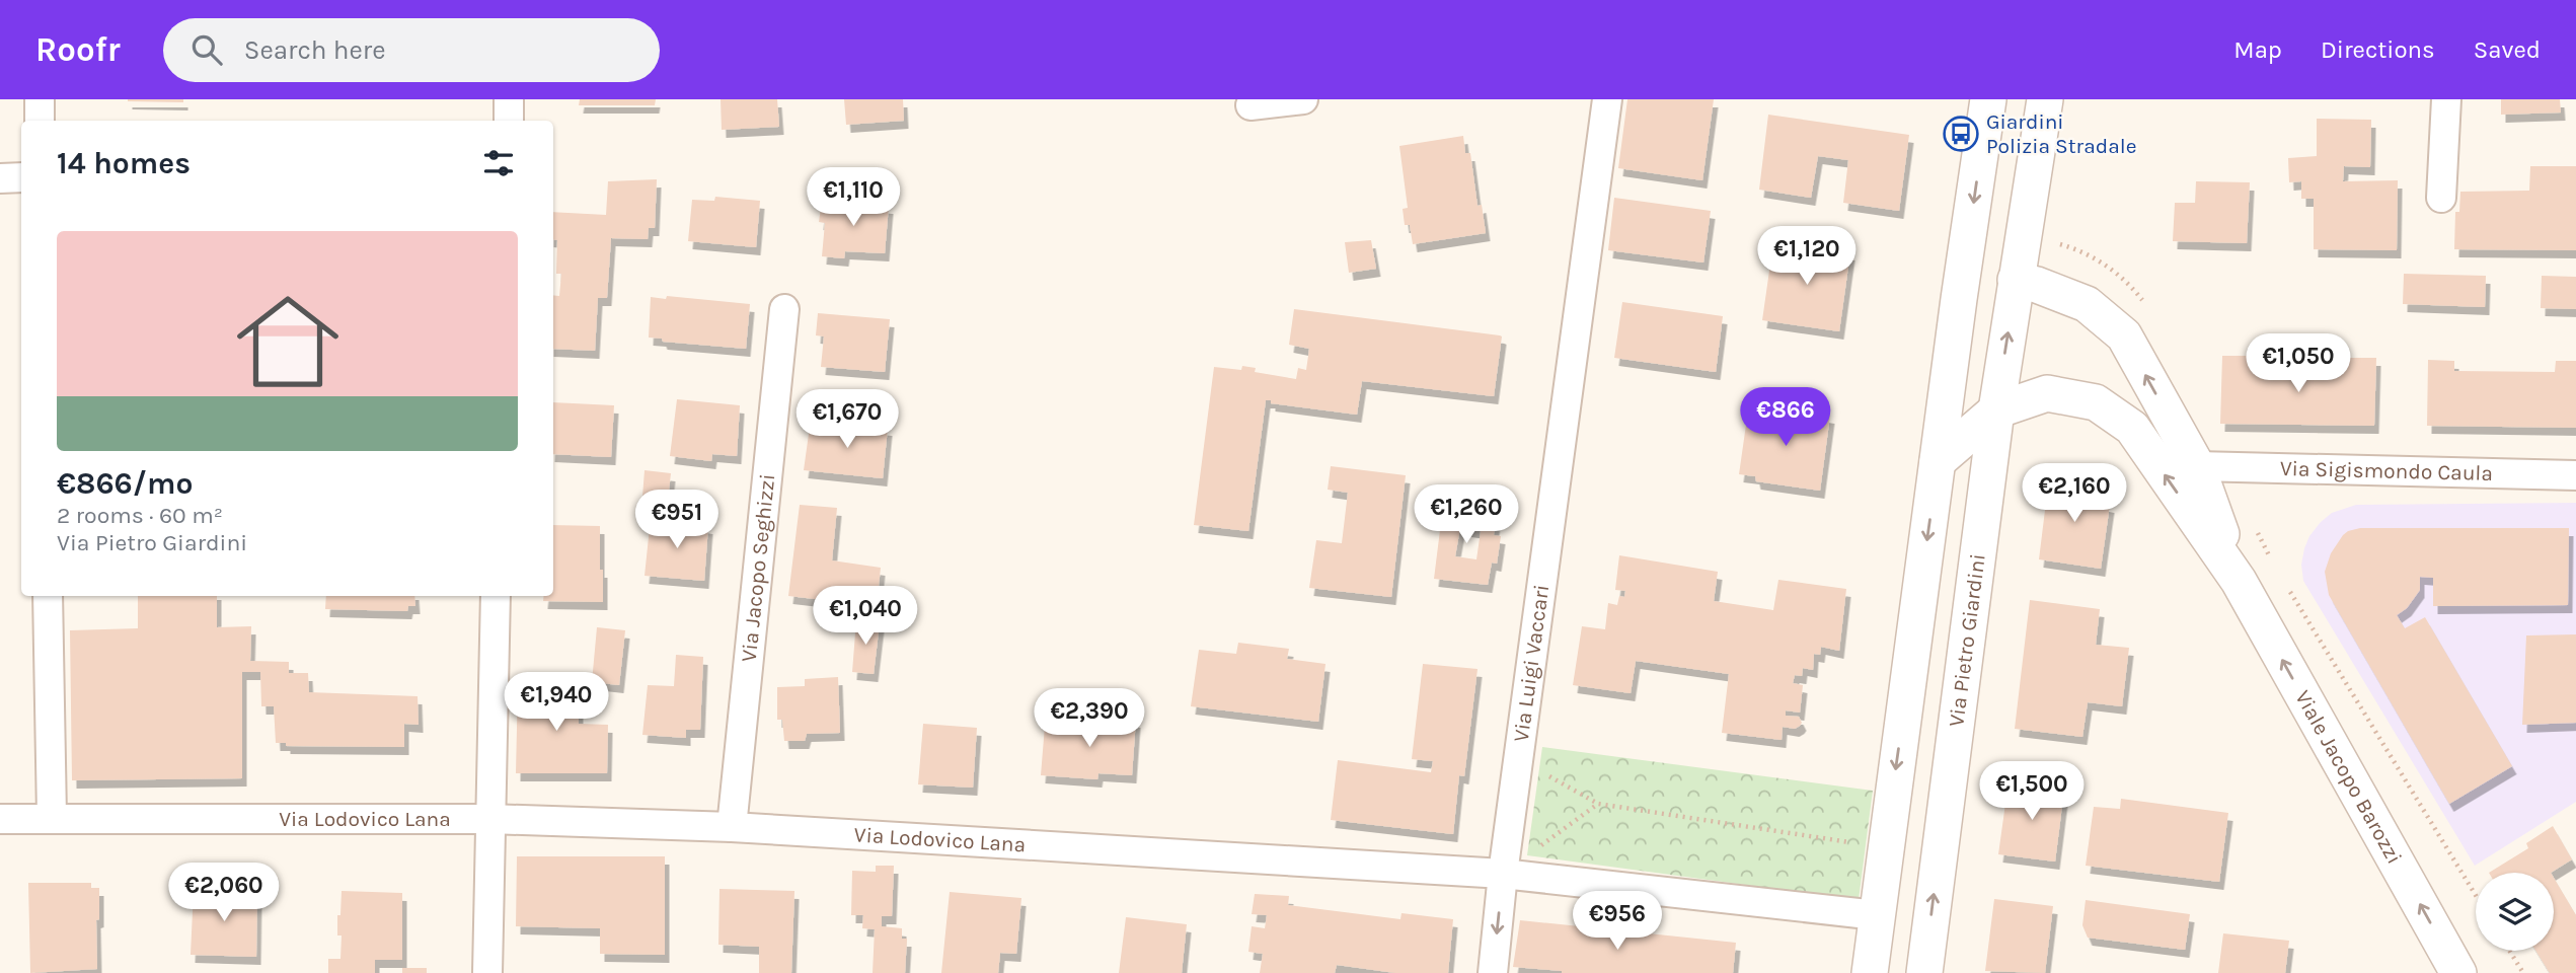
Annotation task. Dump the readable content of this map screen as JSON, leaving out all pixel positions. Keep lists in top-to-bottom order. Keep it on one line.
{"streets":{"street":["Via Sigismondo Caula","Via Jacopo Seghizzi","Via Pietro Giardini","Via Luigi Vaccari","Viale Jacopo Barozzi","Via Lodovico Lana"]},"crossings":[["Via Sigismondo Caula","Viale Jacopo Barozzi"],["Via Jacopo Seghizzi","Via Lodovico Lana"],["Via Pietro Giardini","Viale Jacopo Barozzi"],["Via Luigi Vaccari","Via Lodovico Lana"]],"one_way":["Viale Jacopo Barozzi"],"places":{"bus stop":["Giardini Polizia Stradale"]},"page":{"header":"Roofr","search":"Search here","nav":["Map","Directions","Saved"],"heading":"14 homes","price":["€1,110","€1,120","€1,050","€866","€1,670","€2,160","€1,260","€951","€1,040","€1,940","€2,390","€1,500","€2,060","€956"],"list":[{"name":"€866/mo","note":"2 rooms · 60 m² · Via Pietro Giardini"}]}}
